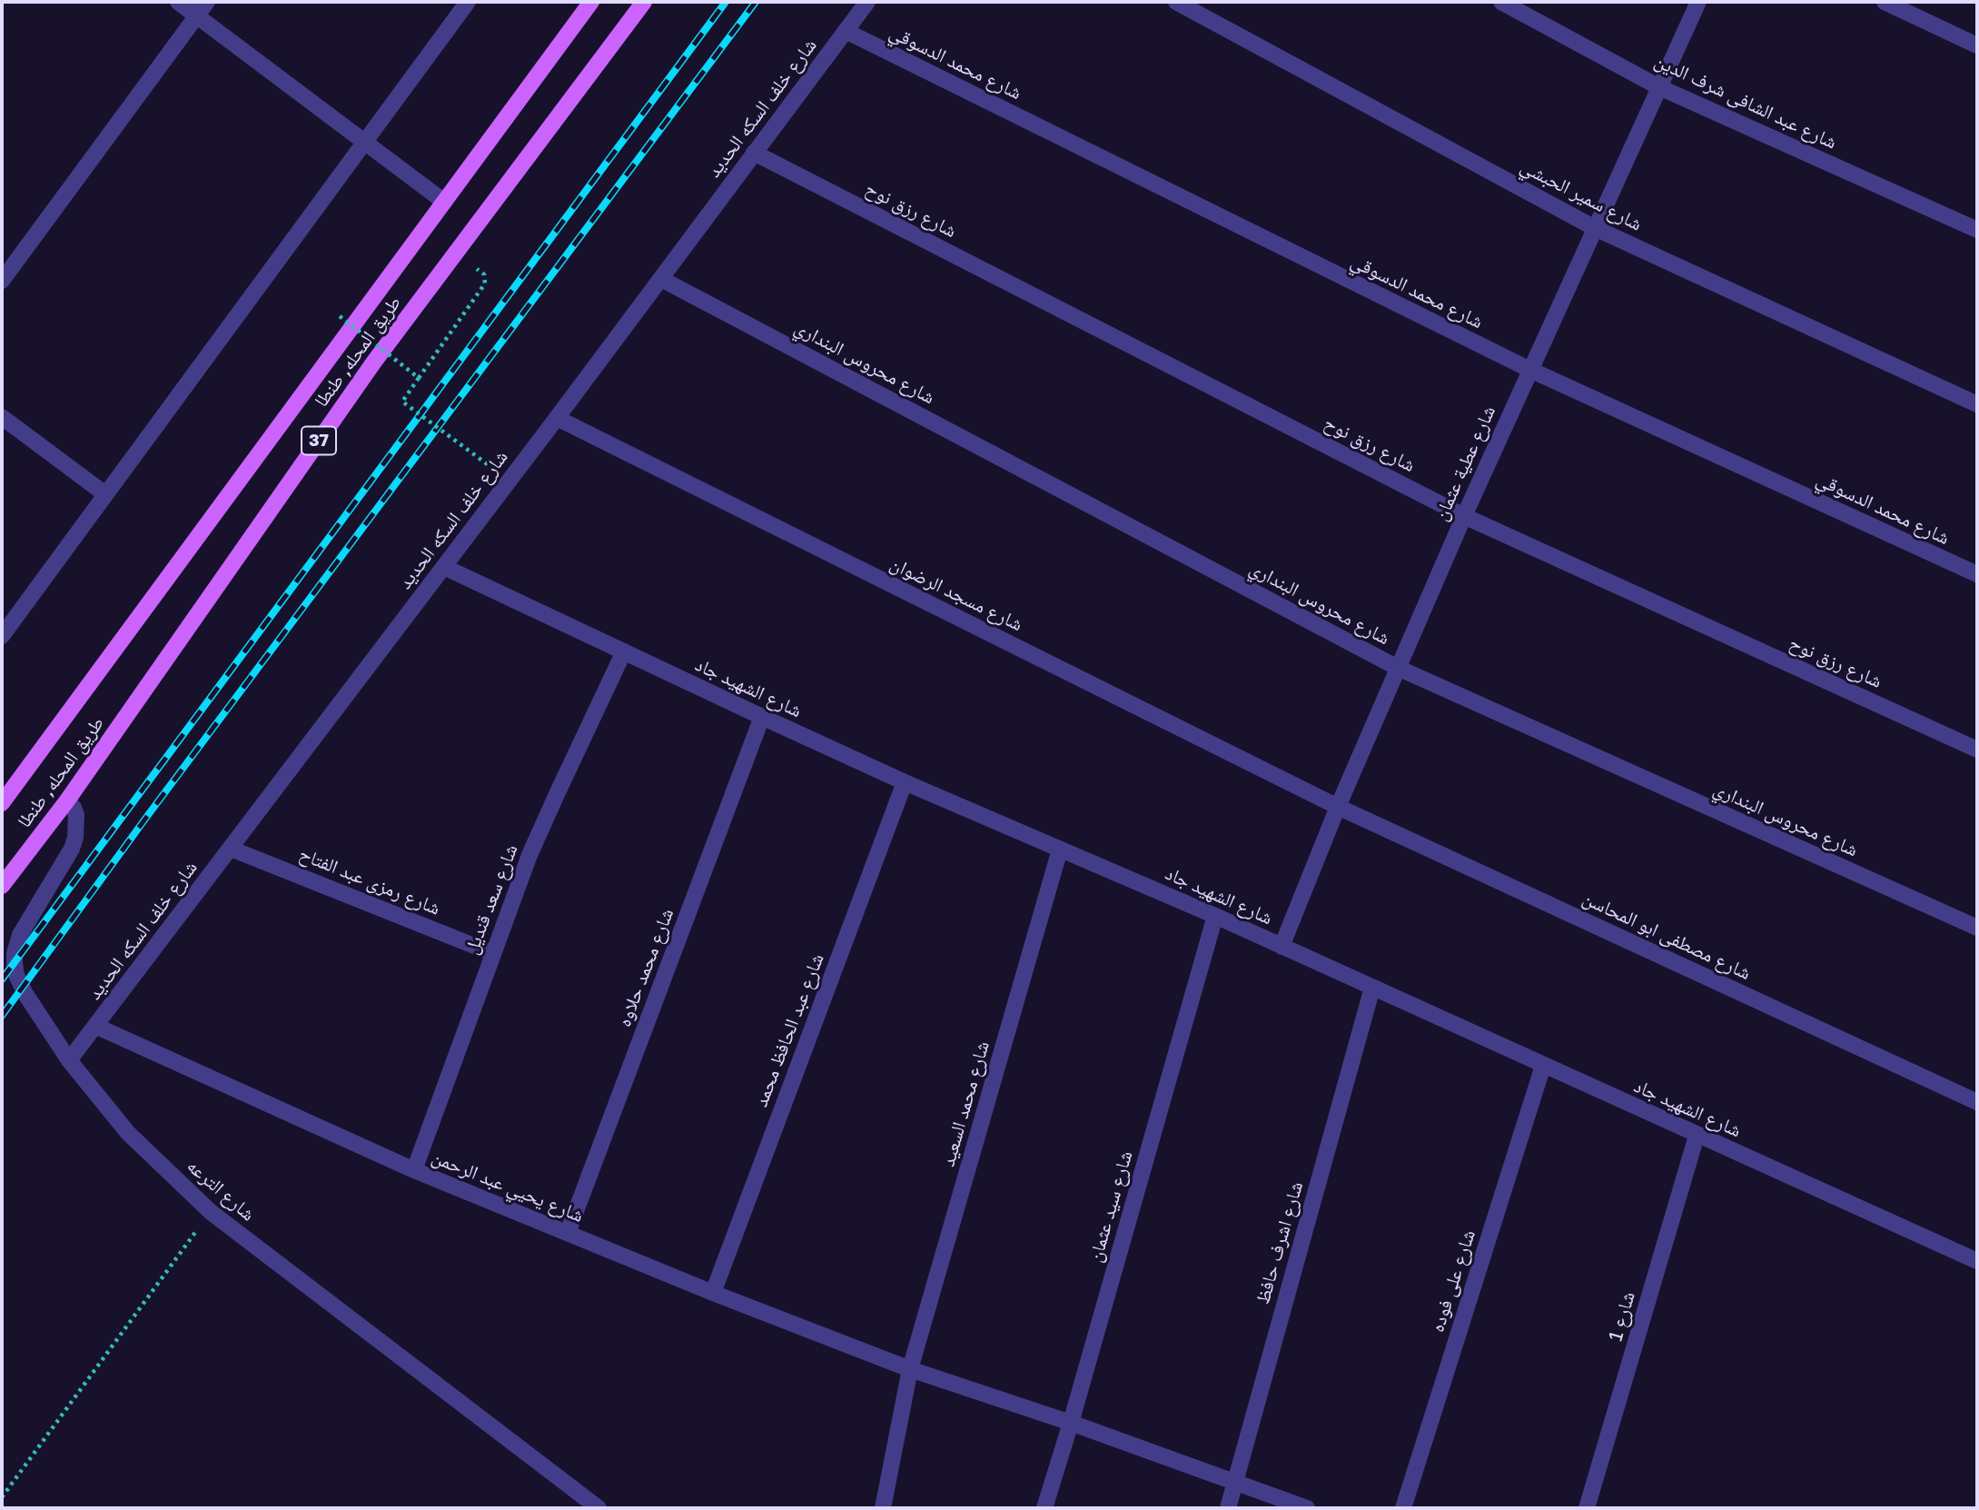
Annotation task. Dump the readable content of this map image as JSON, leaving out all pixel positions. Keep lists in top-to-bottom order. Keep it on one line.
{"streets":{"main road":["طريق المحله, طنطا","37"],"street":["شارع محمد الدسوقي","شارع عبد الشافى شرف الدين","شارع خلف السكه الحديد","شارع سمير الحبشي","شارع رزق نوح","شارع محروس البنداري","شارع عطية عثمان","شارع مسجد الرضوان","شارع الشهيد جاد","شارع رمزى عبد الفتاح","شارع سعد قنديل","شارع مصطفى ابو المحاسن","شارع محمد حلاوه","شارع عبد الحافظ محمد","شارع محمد السعيد","شارع يحيي عبد الرحمن","شارع الترعه","شارع سيد عثمان","شارع اشرف حافظ","شارع على فوده","شارع 1"]},"crossings":[["شارع محمد الدسوقي","شارع خلف السكه الحديد"],["شارع محمد الدسوقي","شارع عطية عثمان"],["شارع عبد الشافى شرف الدين","شارع عطية عثمان"],["شارع خلف السكه الحديد","شارع رزق نوح"],["شارع خلف السكه الحديد","شارع محروس البنداري"],["شارع خلف السكه الحديد","شارع مسجد الرضوان"],["شارع خلف السكه الحديد","شارع الشهيد جاد"],["شارع خلف السكه الحديد","شارع رمزى عبد الفتاح"],["شارع خلف السكه الحديد","شارع يحيي عبد الرحمن"],["شارع خلف السكه الحديد","شارع الترعه"],["شارع سمير الحبشي","شارع عطية عثمان"],["شارع رزق نوح","شارع عطية عثمان"],["طريق المحله, طنطا","شارع الترعه"],["شارع محروس البنداري","شارع عطية عثمان"],["شارع عطية عثمان","شارع مسجد الرضوان"],["شارع عطية عثمان","شارع الشهيد جاد"],["شارع عطية عثمان","شارع مصطفى ابو المحاسن"],["شارع مسجد الرضوان","شارع مصطفى ابو المحاسن"],["شارع الشهيد جاد","شارع سعد قنديل"],["شارع الشهيد جاد","شارع محمد حلاوه"],["شارع الشهيد جاد","شارع عبد الحافظ محمد"],["شارع الشهيد جاد","شارع محمد السعيد"],["شارع الشهيد جاد","شارع سيد عثمان"],["شارع الشهيد جاد","شارع اشرف حافظ"],["شارع الشهيد جاد","شارع على فوده"],["شارع الشهيد جاد","شارع 1"],["شارع رمزى عبد الفتاح","شارع سعد قنديل"],["شارع سعد قنديل","شارع يحيي عبد الرحمن"],["شارع محمد حلاوه","شارع يحيي عبد الرحمن"],["شارع عبد الحافظ محمد","شارع يحيي عبد الرحمن"],["شارع محمد السعيد","شارع يحيي عبد الرحمن"],["شارع يحيي عبد الرحمن","شارع سيد عثمان"],["شارع يحيي عبد الرحمن","شارع اشرف حافظ"]]}
